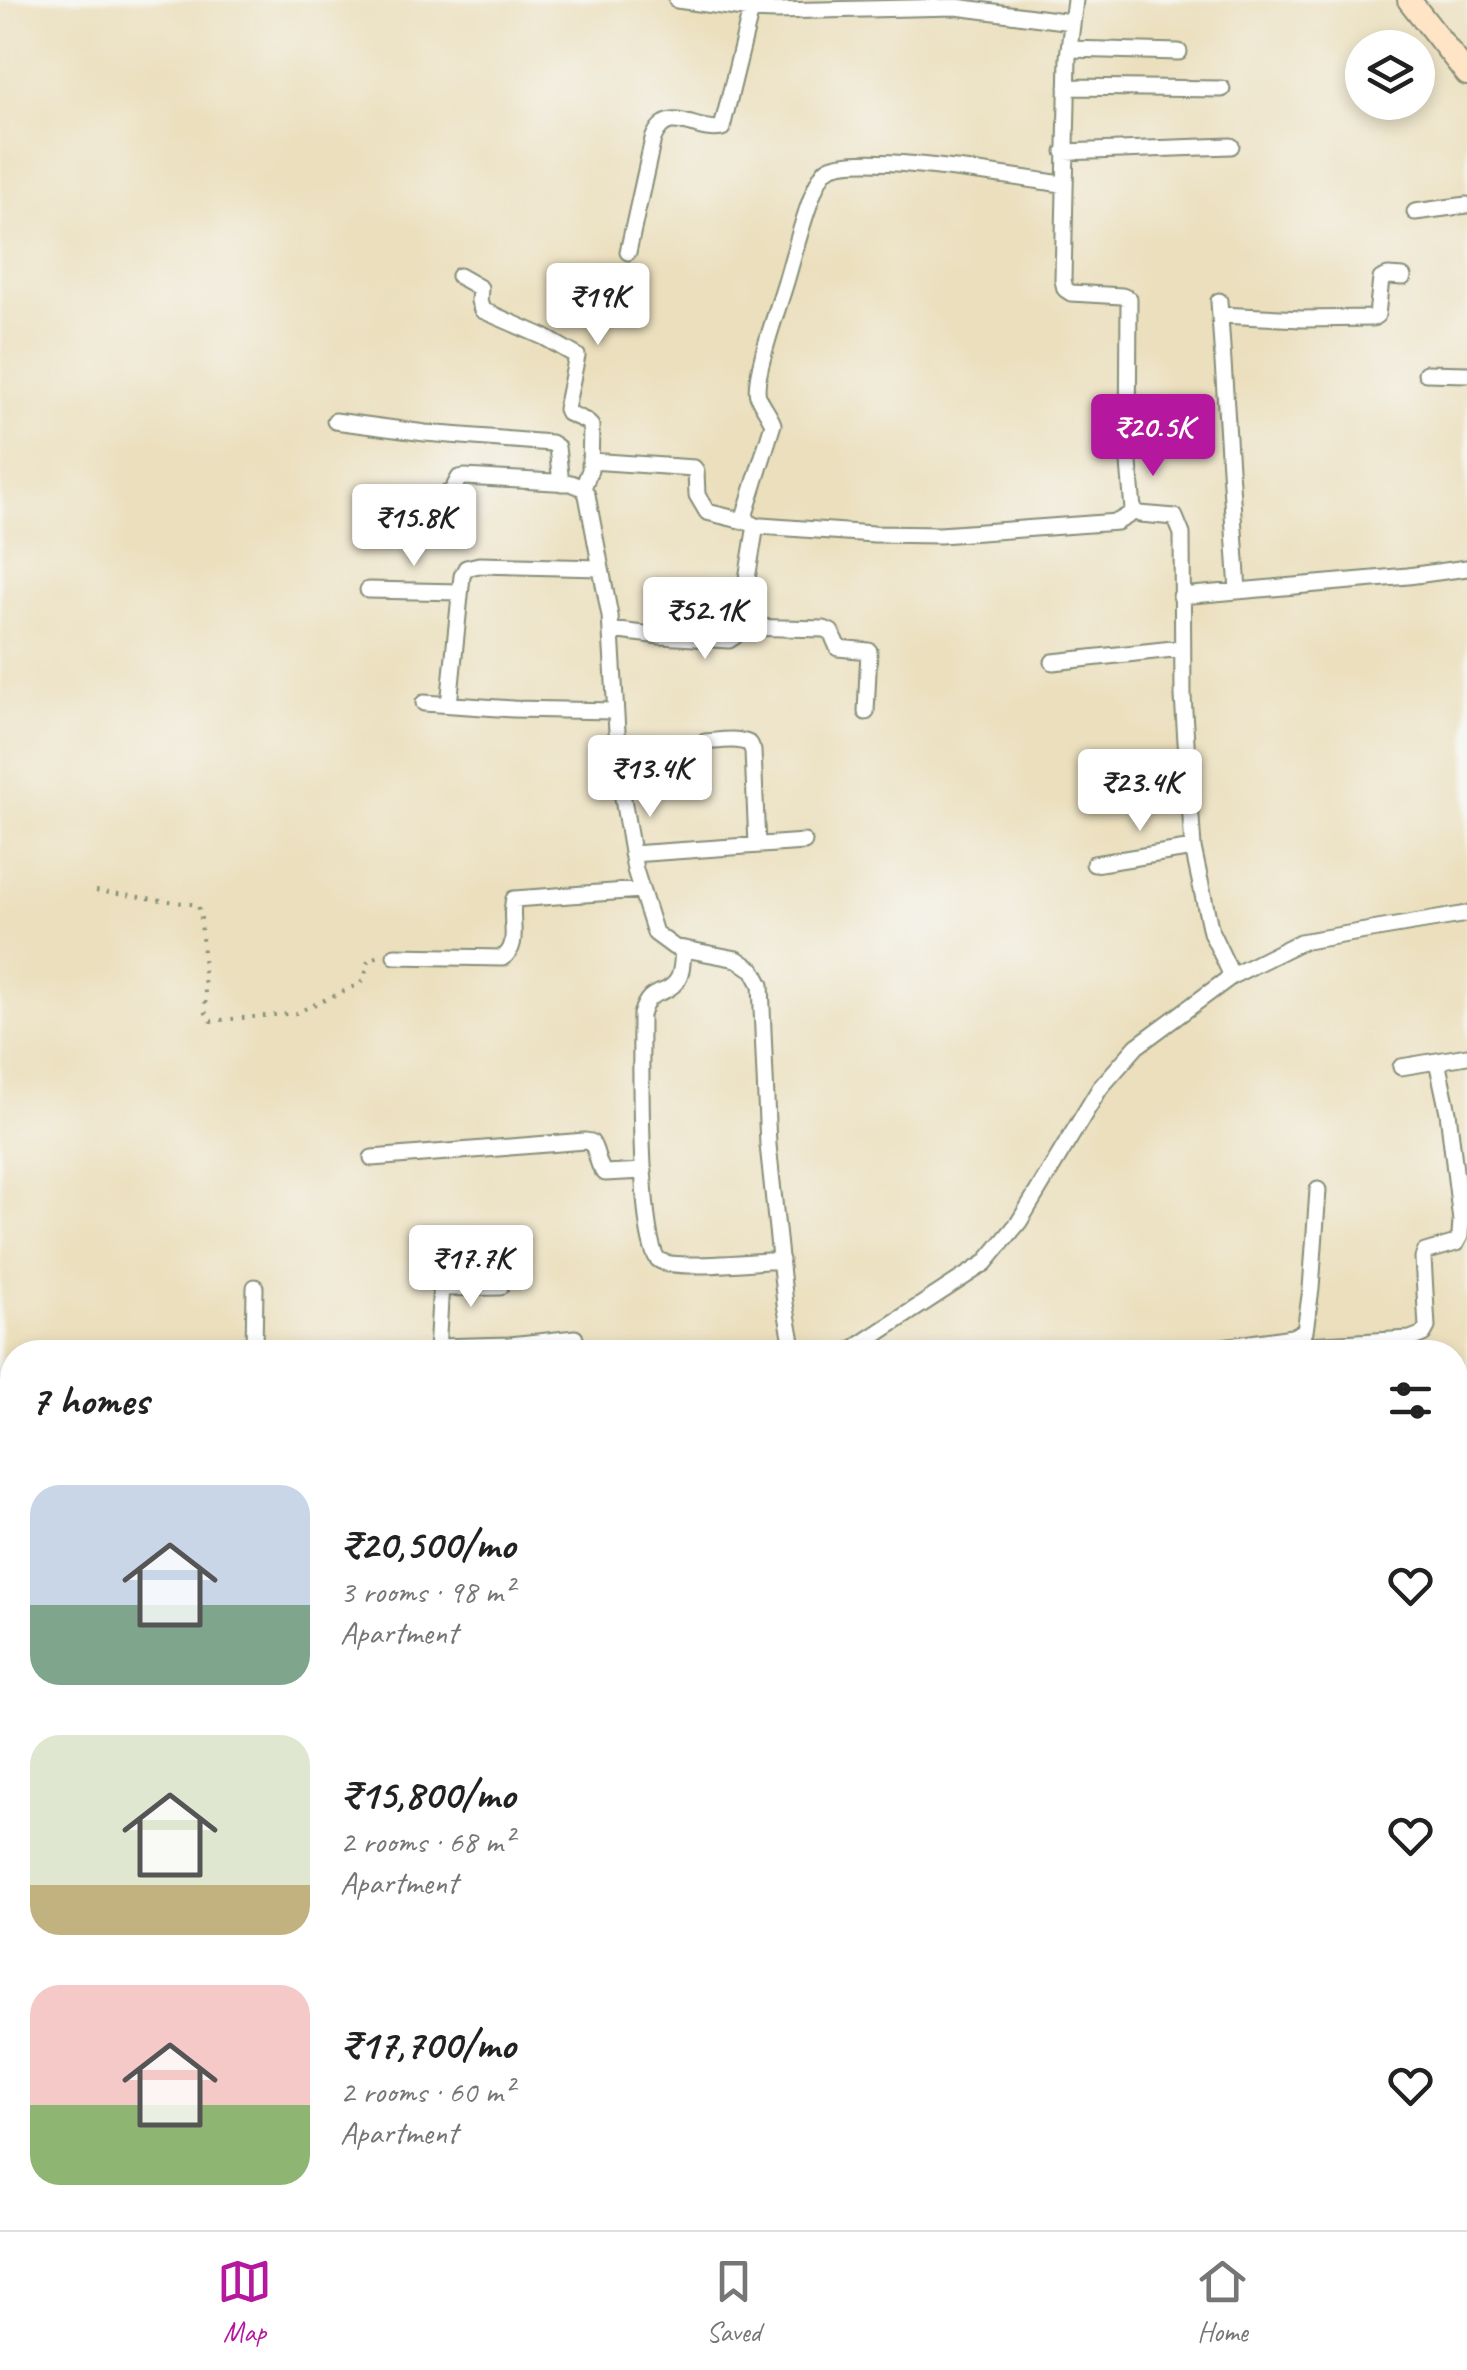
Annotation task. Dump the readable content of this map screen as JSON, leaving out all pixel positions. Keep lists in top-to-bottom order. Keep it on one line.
{"page":{"price":["₹19K","₹20.5K","₹15.8K","₹52.1K","₹13.4K","₹23.4K","₹17.7K"],"heading":"7 homes","list":[{"name":"₹20,500/mo","note":"3 rooms · 98 m² · Apartment"},{"name":"₹15,800/mo","note":"2 rooms · 68 m² · Apartment"},{"name":"₹17,700/mo","note":"2 rooms · 60 m² · Apartment"}],"tabs":["Map","Saved","Home"]}}
